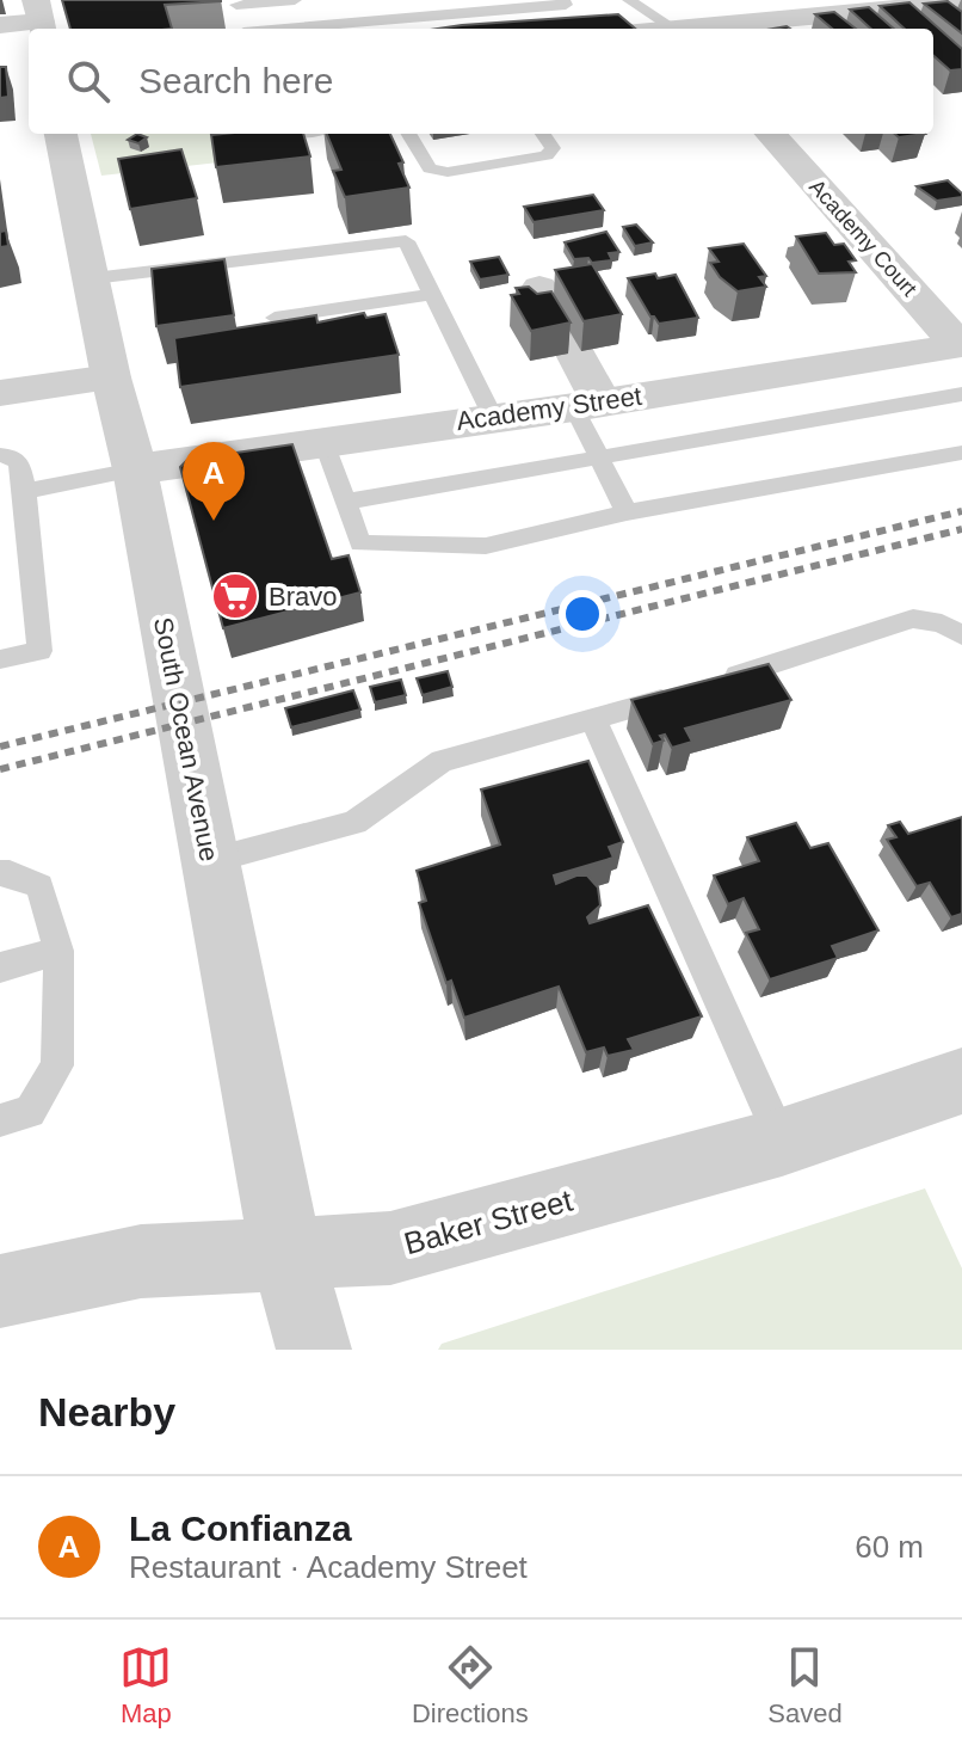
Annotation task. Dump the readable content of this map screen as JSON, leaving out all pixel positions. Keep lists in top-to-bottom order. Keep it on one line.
{"streets":{"street":["Academy Court","Academy Street","South Ocean Avenue","Baker Street"]},"crossings":[["Academy Court","Academy Street"],["Academy Street","South Ocean Avenue"],["South Ocean Avenue","Baker Street"]],"places":{"supermarket":["Bravo"]},"page":{"search":"Search here","pins":"A","heading":"Nearby","list":[{"mark":"A","name":"La Confianza","note":"Restaurant · Academy Street","value":"60 m"}],"nav":["Map","Directions","Saved"]}}
